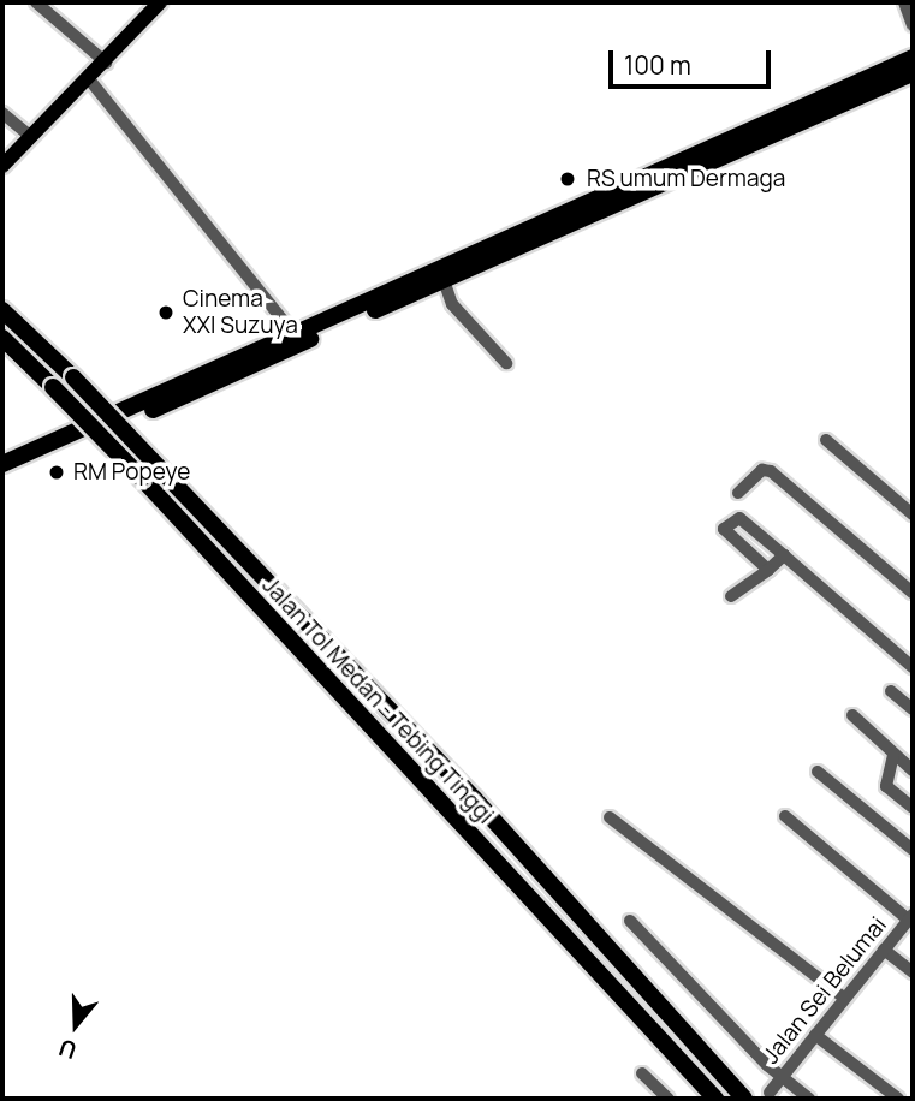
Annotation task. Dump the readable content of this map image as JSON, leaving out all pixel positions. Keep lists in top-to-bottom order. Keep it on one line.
{"streets":{"highway":["Jalan Tol Medan - Tebing Tinggi"],"street":["Jalan Sei Belumai"]},"places":["RS umum Dermaga","Cinema XXI Suzuya","RM Popeye"],"scale_bar":"100 m","north":"bottom"}
